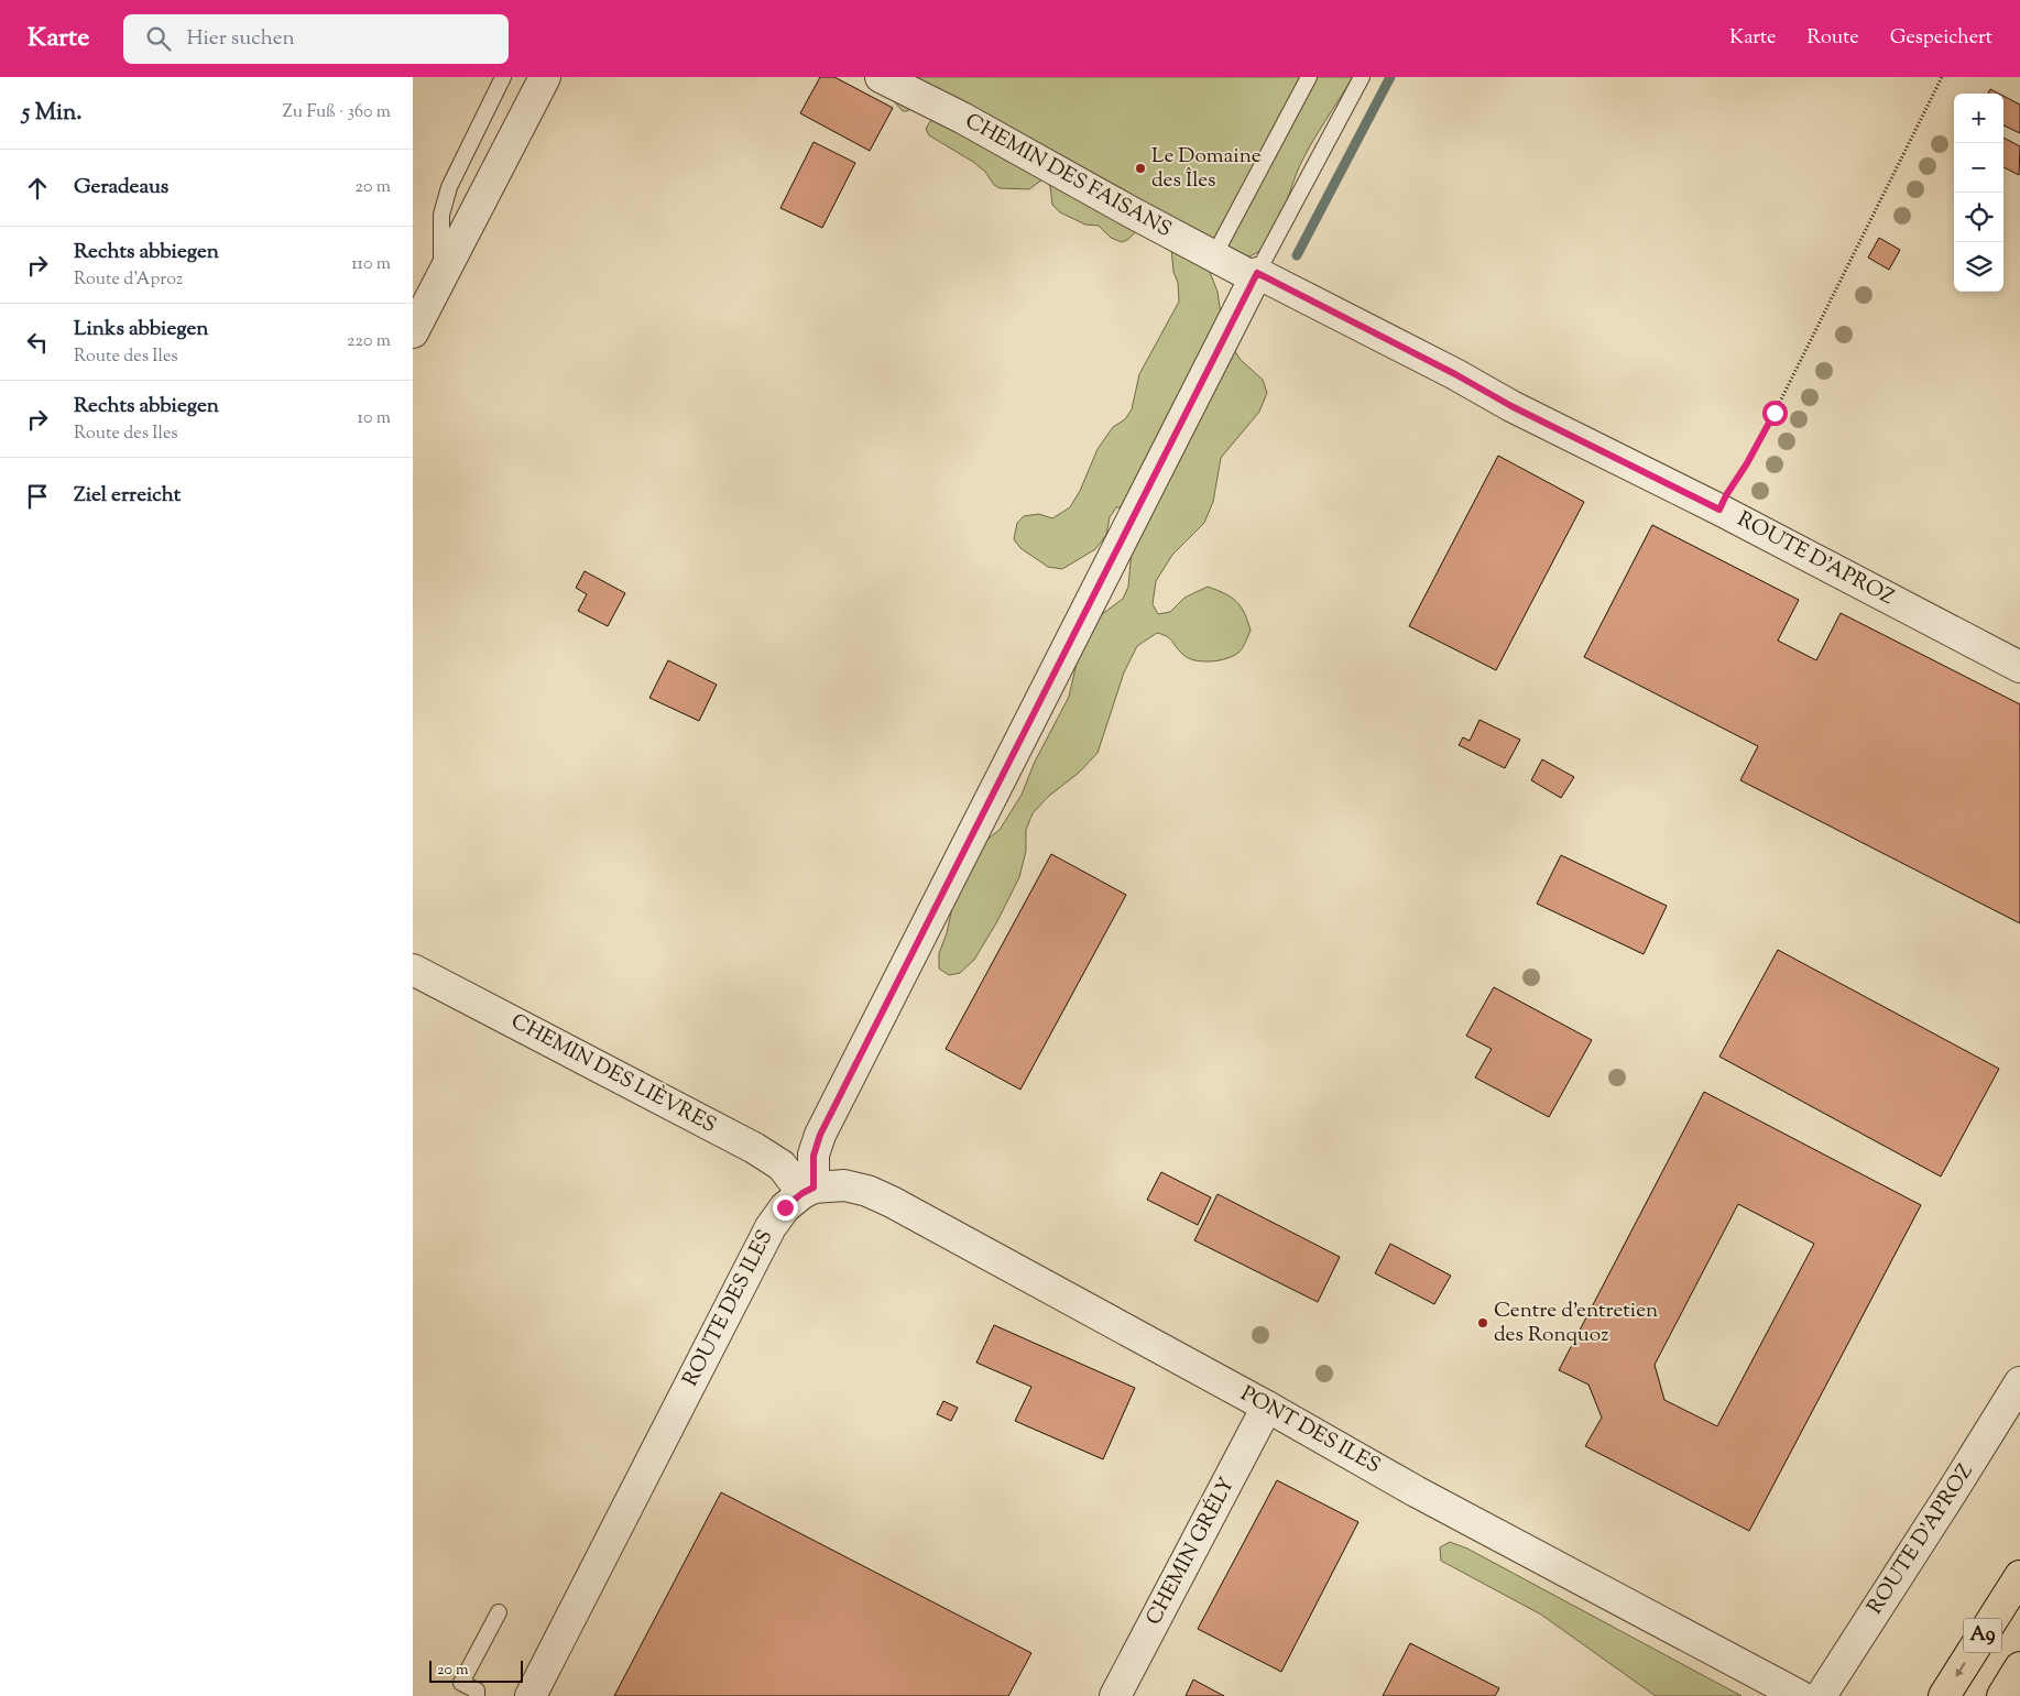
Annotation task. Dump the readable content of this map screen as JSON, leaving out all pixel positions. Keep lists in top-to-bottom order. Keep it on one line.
{"streets":{"highway":["A9"],"street":["CHEMIN DES FAISANS","ROUTE D'APROZ","CHEMIN DES LIÈVRES","ROUTE DES ILES","PONT DES ILES","CHEMIN GRÉLY"]},"crossings":[["CHEMIN DES FAISANS","ROUTE D'APROZ"],["CHEMIN DES LIÈVRES","ROUTE DES ILES"],["CHEMIN DES LIÈVRES","PONT DES ILES"],["ROUTE DES ILES","PONT DES ILES"],["PONT DES ILES","CHEMIN GRÉLY"]],"places":["Le Domaine des Îles","Centre d'entretien des Ronquoz"],"scale_bar":"20 m","page":{"header":"Karte","search":"Hier suchen","nav":["Karte","Route","Gespeichert"],"heading":["5 Min.","Zu Fuß · 360 m"],"map_buttons":["+","−"],"list":[["Geradeaus","20 m"],["Rechts abbiegen","Route d'Aproz","110 m"],["Links abbiegen","Route des Iles","220 m"],["Rechts abbiegen","Route des Iles","10 m"],"Ziel erreicht"],"scale":"20 m"}}
